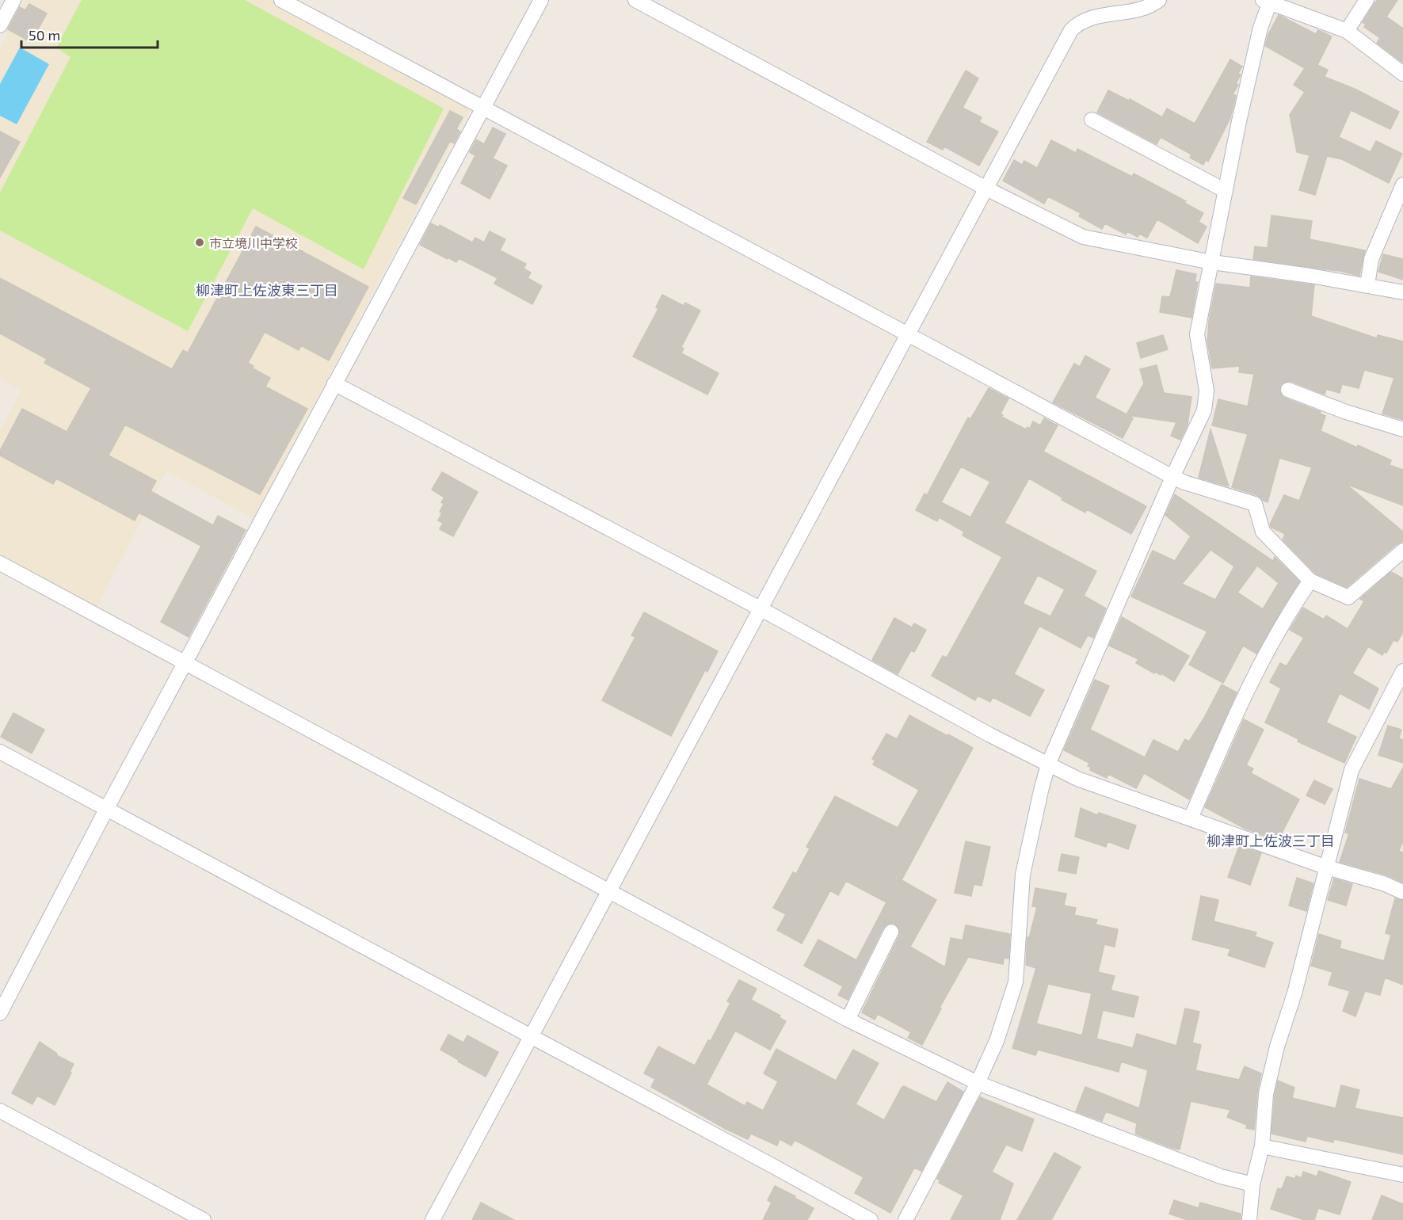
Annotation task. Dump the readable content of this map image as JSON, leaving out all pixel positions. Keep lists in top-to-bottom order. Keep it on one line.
{"districts":["柳津町上佐波東三丁目","柳津町上佐波三丁目"],"places":["市立境川中学校"],"scale_bar":"50 m"}
